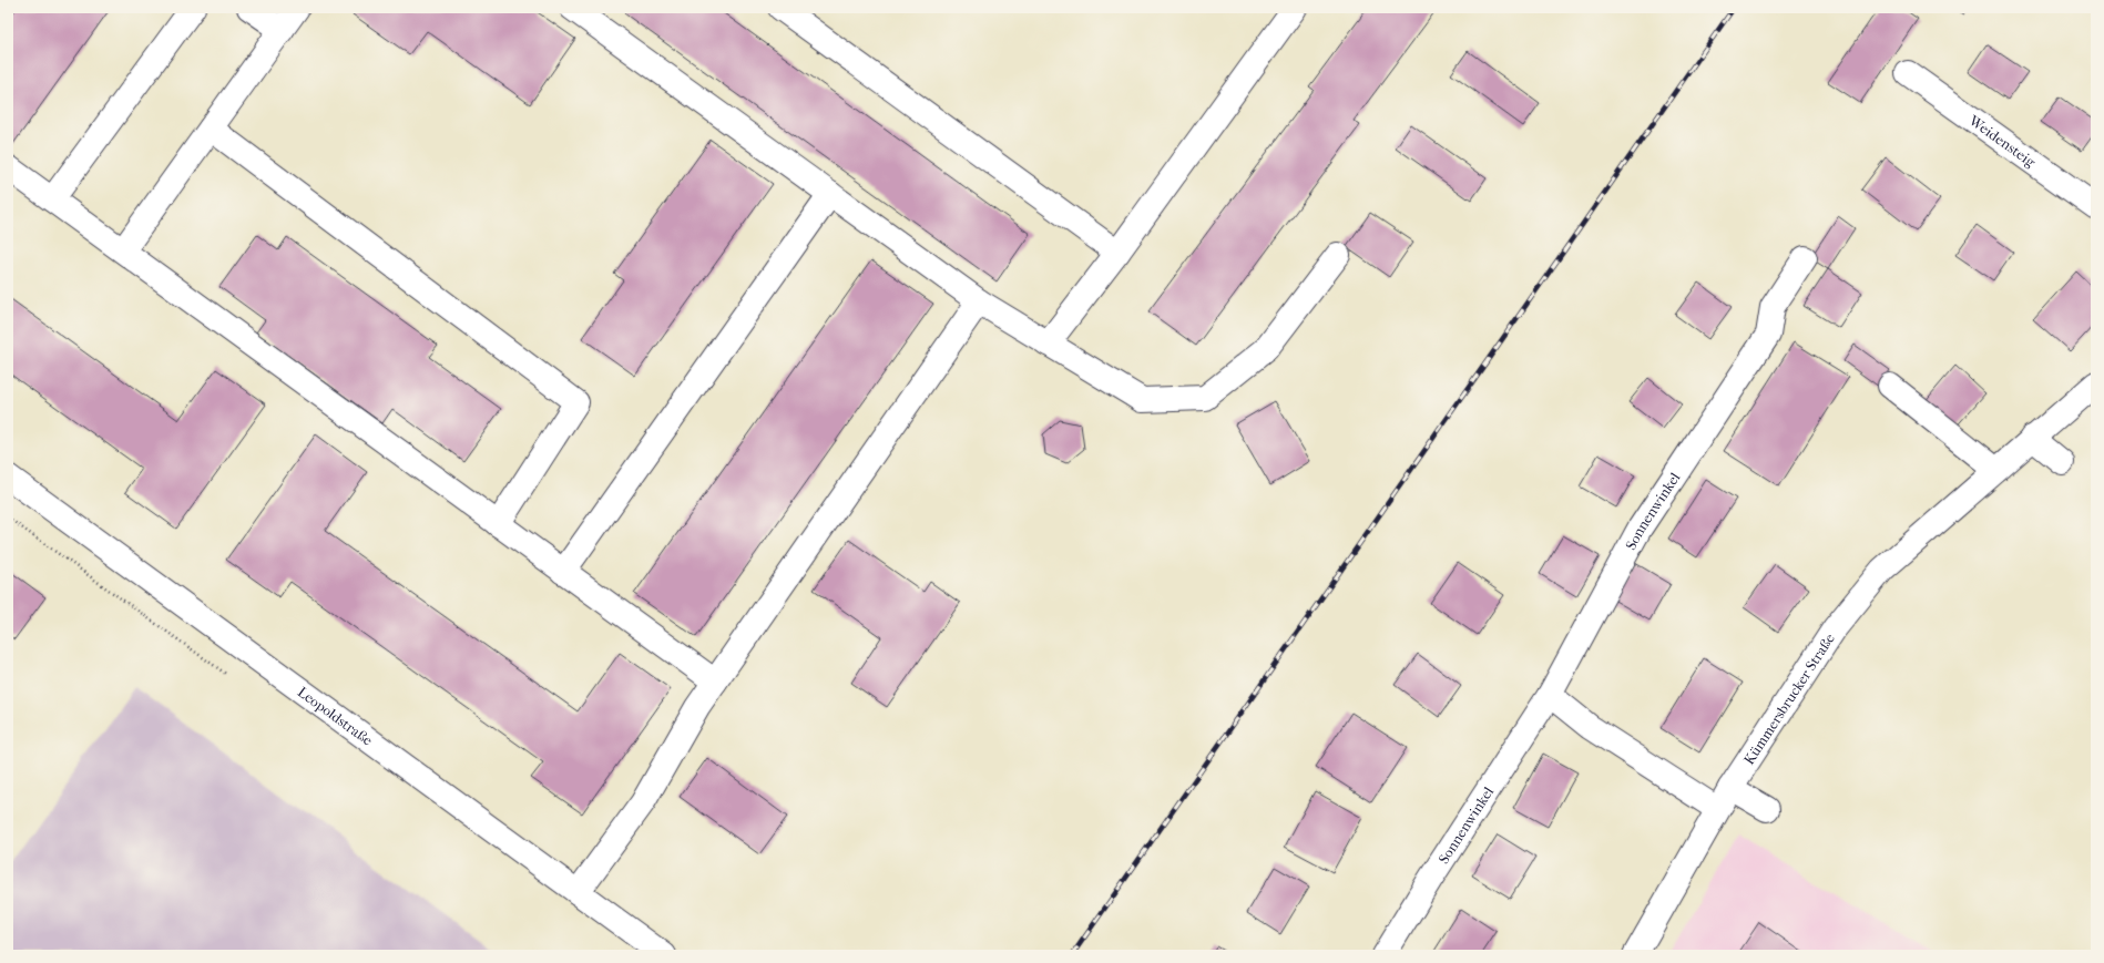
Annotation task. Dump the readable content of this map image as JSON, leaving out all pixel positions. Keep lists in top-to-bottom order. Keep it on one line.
{"streets":{"street":["Weidensteig","Sonnenwinkel","Kümmersbrucker Straße","Leopoldstraße"]}}
